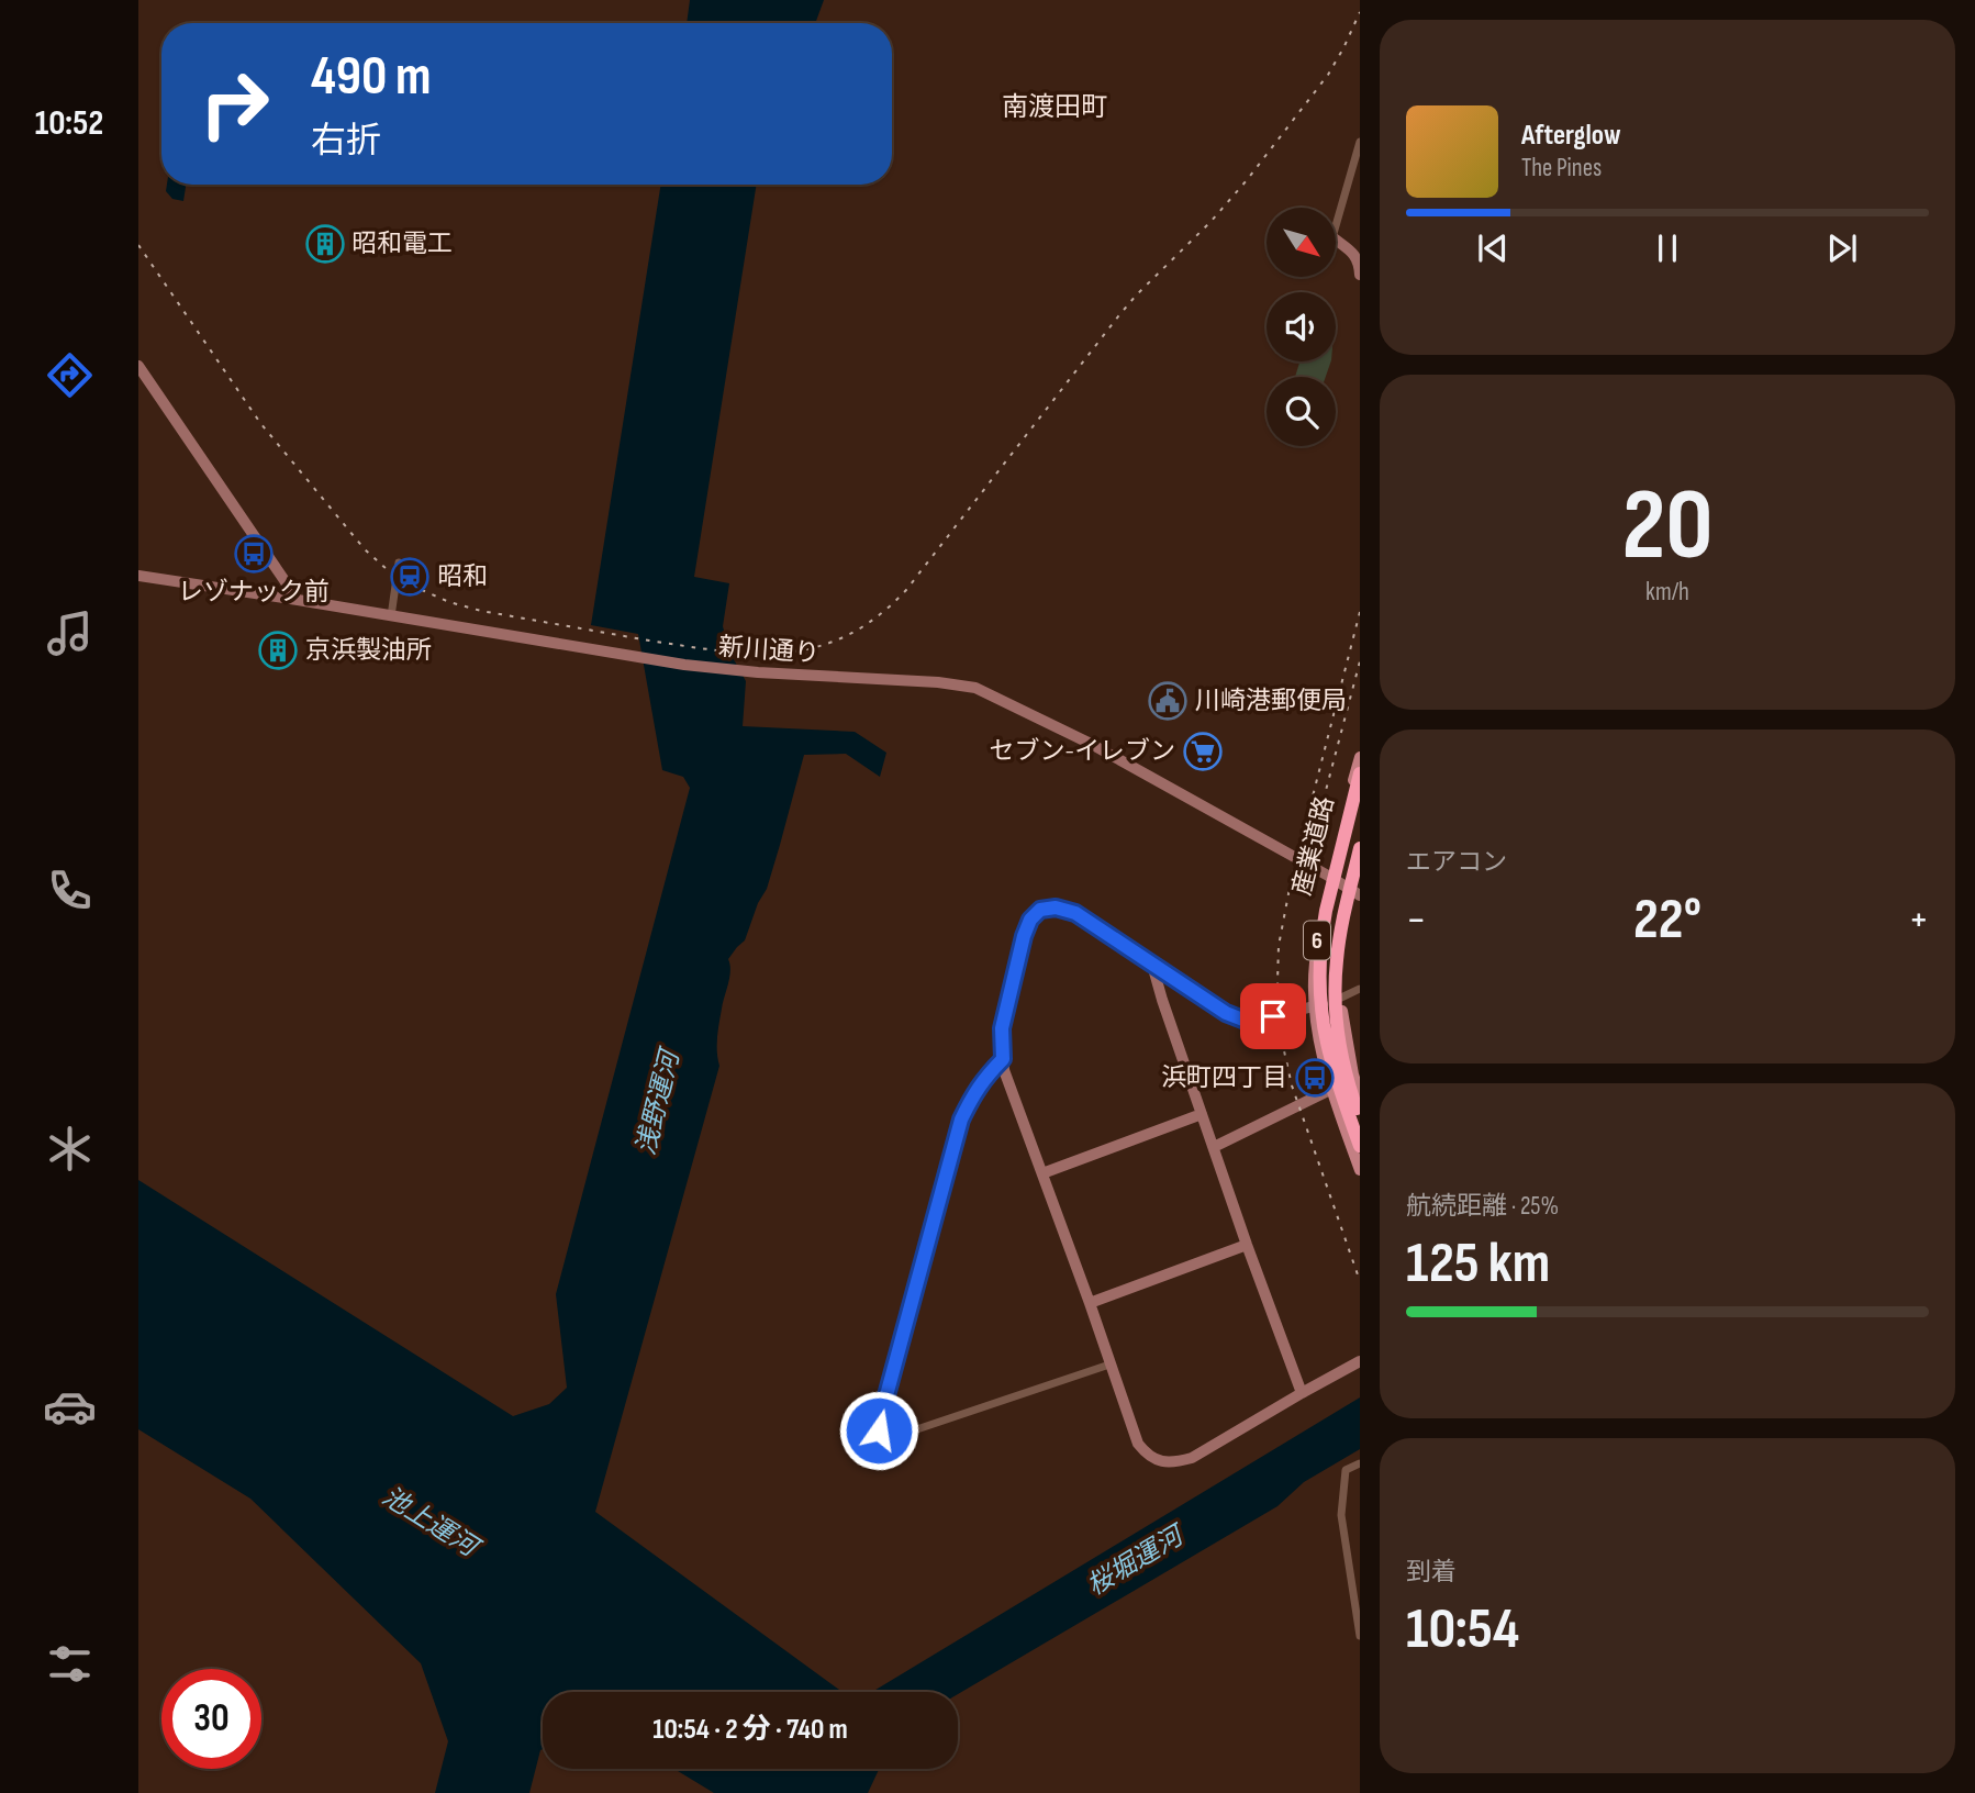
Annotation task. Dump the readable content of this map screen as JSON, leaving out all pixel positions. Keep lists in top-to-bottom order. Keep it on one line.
{"streets":{"main road":["産業道路","6"],"street":["新川通り"]},"crossings":[["新川通り","産業道路"]],"districts":["南渡田町"],"water":["浅野運河","池上運河","桜堀運河"],"places":{"building":["昭和電工","京浜製油所"],"bus stop":["レゾナック前","浜町四丁目"],"station":["昭和"],"public building":["川崎港郵便局"],"supermarket":["セブン-イレブン"]},"north":"bottom right","page":{"tabs":"10:52","turn":["490 m","右折"],"song":["Afterglow","The Pines"],"tile":[["20","km/h"],"エアコン",["航続距離 · 25%","125 km"],["到着","10:54"]],"heat":["−","22°","+"],"limit":"30","trip":"10:54 · 2 分 · 740 m"}}
